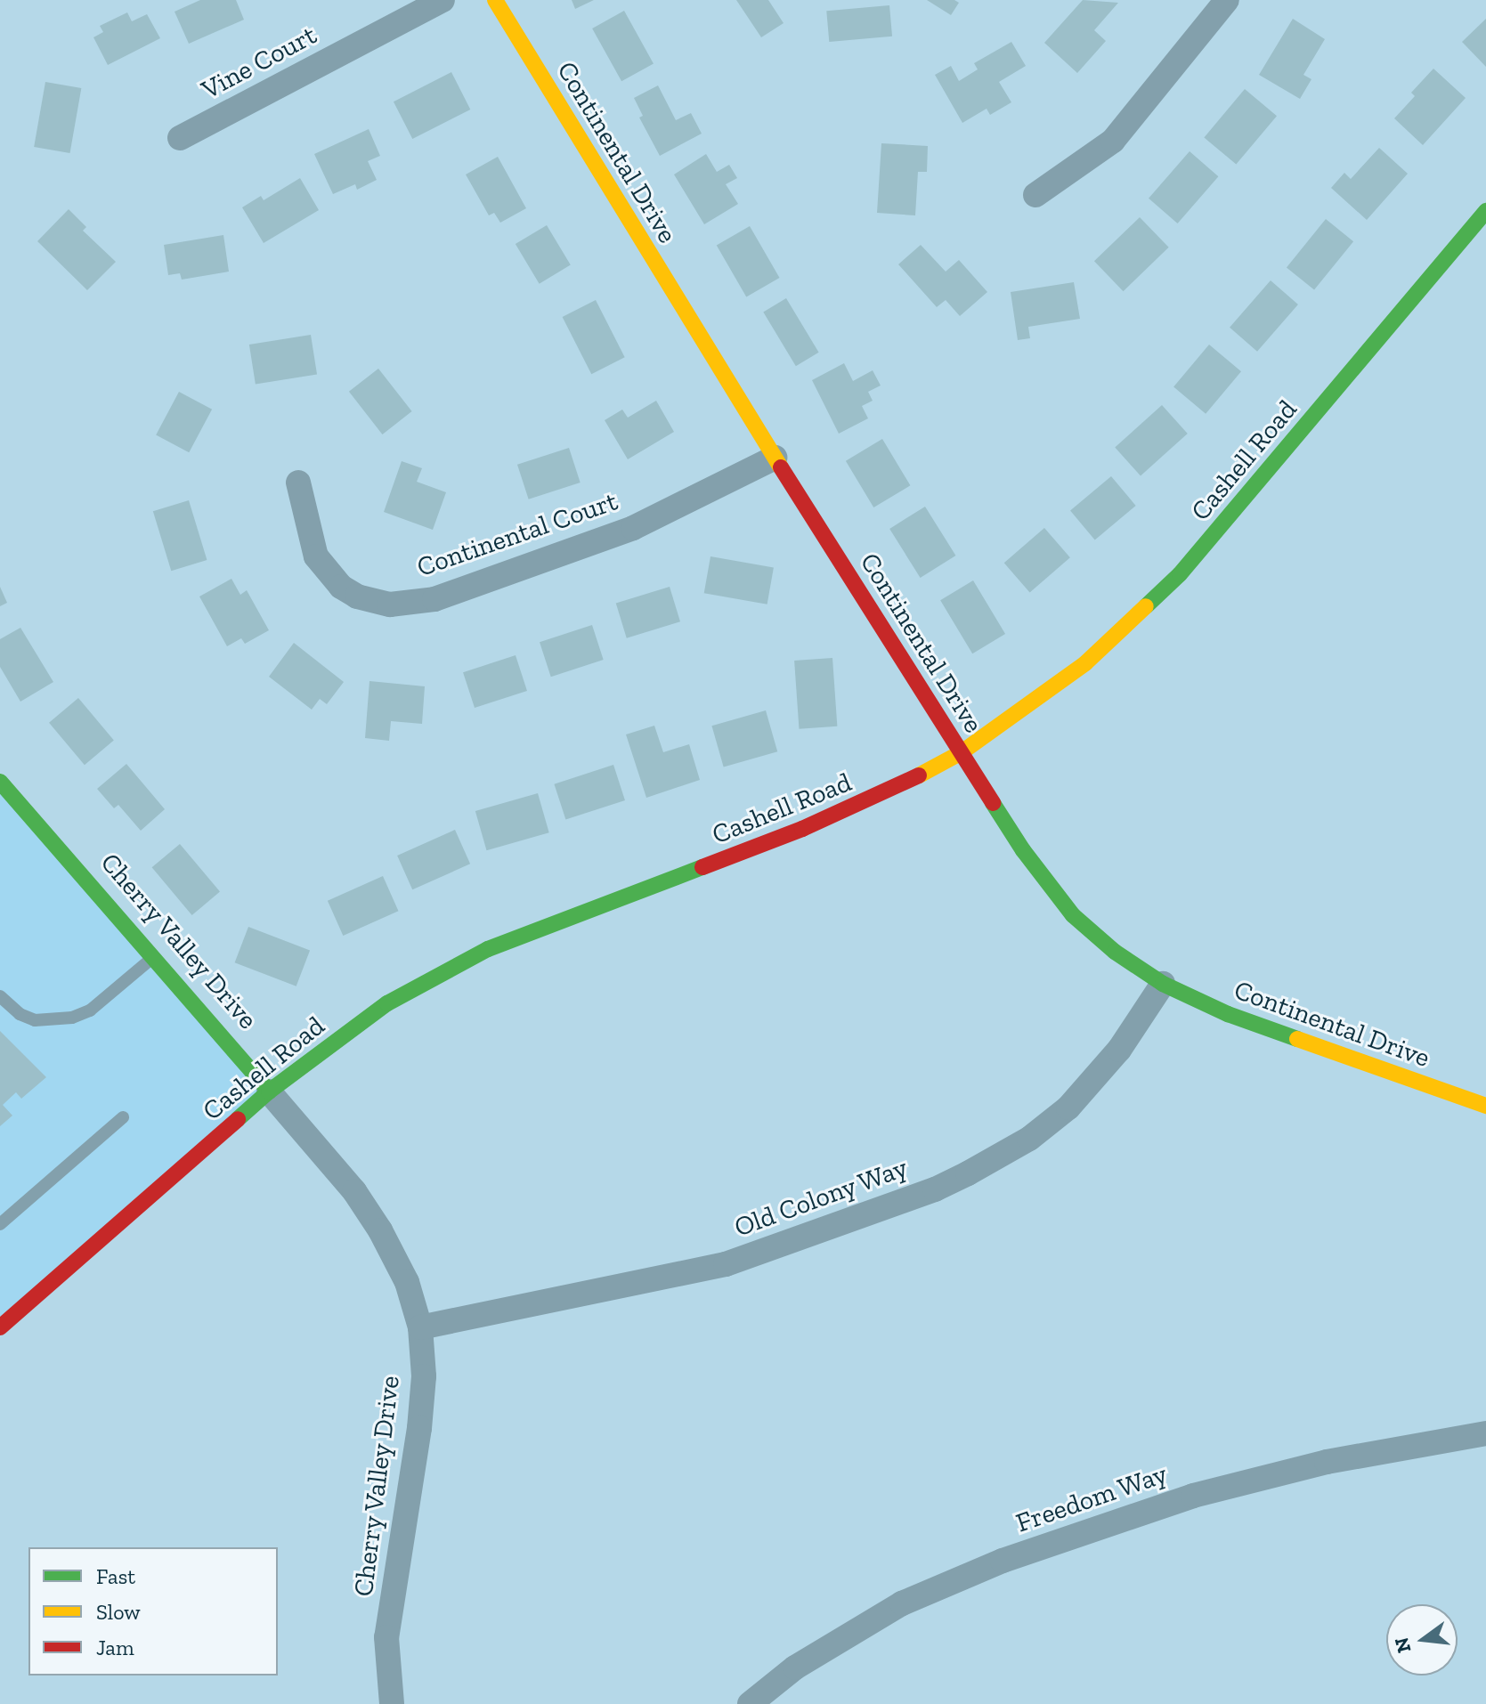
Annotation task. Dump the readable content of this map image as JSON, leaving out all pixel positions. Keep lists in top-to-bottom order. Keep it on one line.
{"streets":{"street":["Vine Court","Continental Drive","Cashell Road","Continental Court","Cherry Valley Drive","Old Colony Way","Freedom Way"]},"crossings":[["Continental Drive","Cashell Road"],["Continental Drive","Continental Court"],["Continental Drive","Old Colony Way"],["Cashell Road","Cherry Valley Drive"],["Cherry Valley Drive","Old Colony Way"]],"legend":["Fast","Slow","Jam"],"north":"left"}
